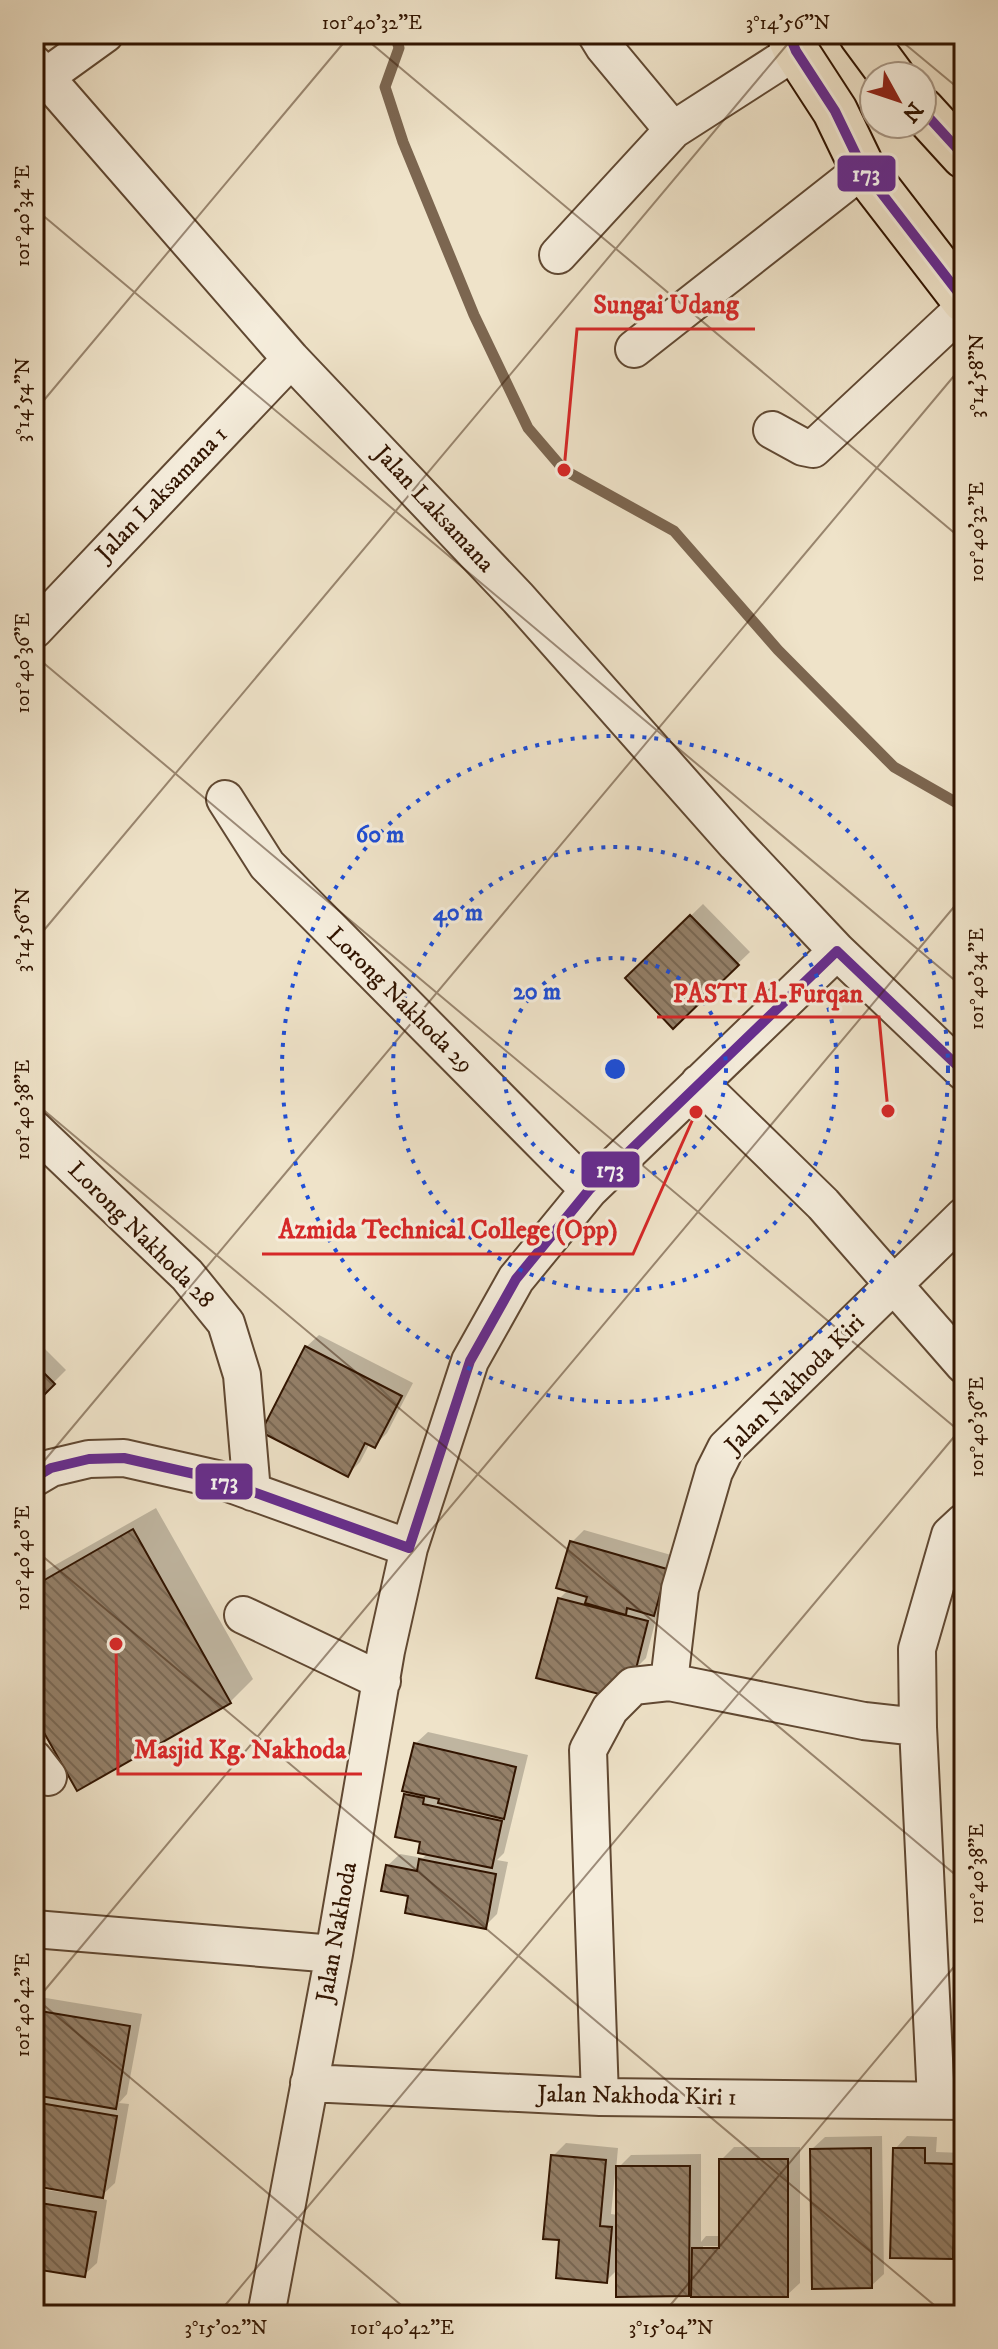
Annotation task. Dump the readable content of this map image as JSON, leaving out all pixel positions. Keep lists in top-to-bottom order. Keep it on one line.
{"streets":{"street":["Jalan Laksamana 1","Jalan Laksamana","Lorong Nakhoda 29","Lorong Nakhoda 28","Jalan Nakhoda Kiri","Jalan Nakhoda","Jalan Nakhoda Kiri 1"]},"crossings":[["Jalan Laksamana 1","Jalan Laksamana"],["Jalan Laksamana","Jalan Nakhoda"],["Lorong Nakhoda 29","Jalan Nakhoda"],["Jalan Nakhoda","Jalan Nakhoda Kiri 1"]],"places":["Sungai Udang","PASTI Al-Furqan","Azmida Technical College (Opp)","Masjid Kg. Nakhoda"],"lines":["transit line 173"],"north":"bottom right","coordinates":["101°40'32\"E","3°14'56\"N","101°40'34\"E","3°14'58\"N","3°14'54\"N","101°40'36\"E","101°40'38\"E","101°40'40\"E","101°40'42\"E","3°15'02\"N","3°15'04\"N"],"rings":["60 m","40 m","20 m"]}
